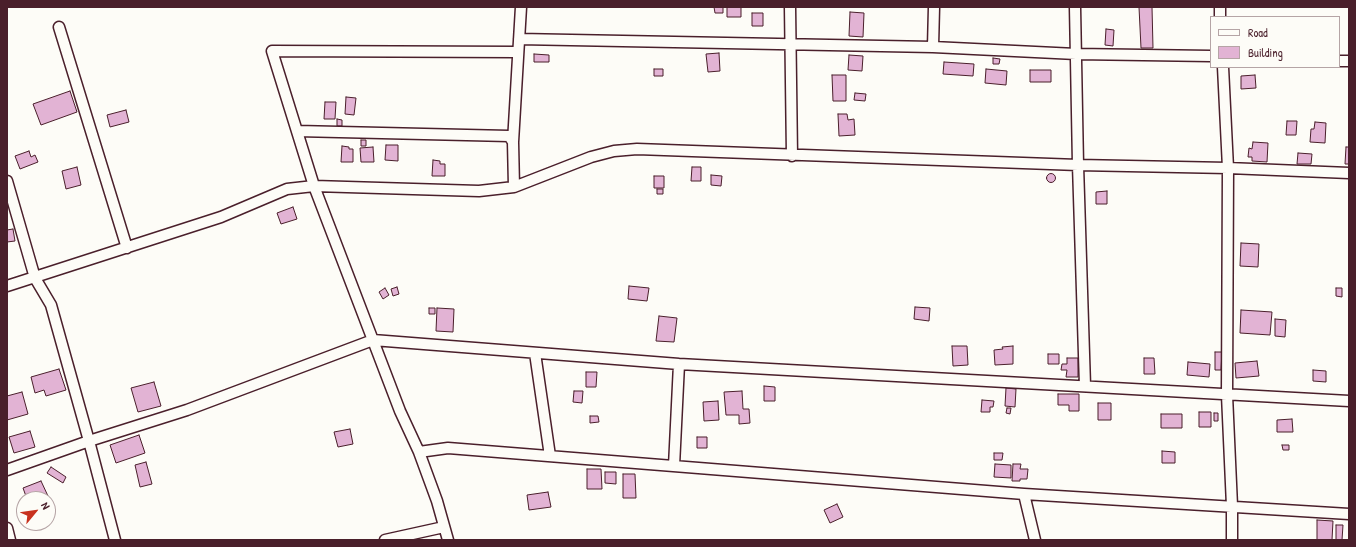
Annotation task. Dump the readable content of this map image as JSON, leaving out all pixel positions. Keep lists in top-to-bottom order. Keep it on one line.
{"legend":["Road","Building"],"north":"top right"}
